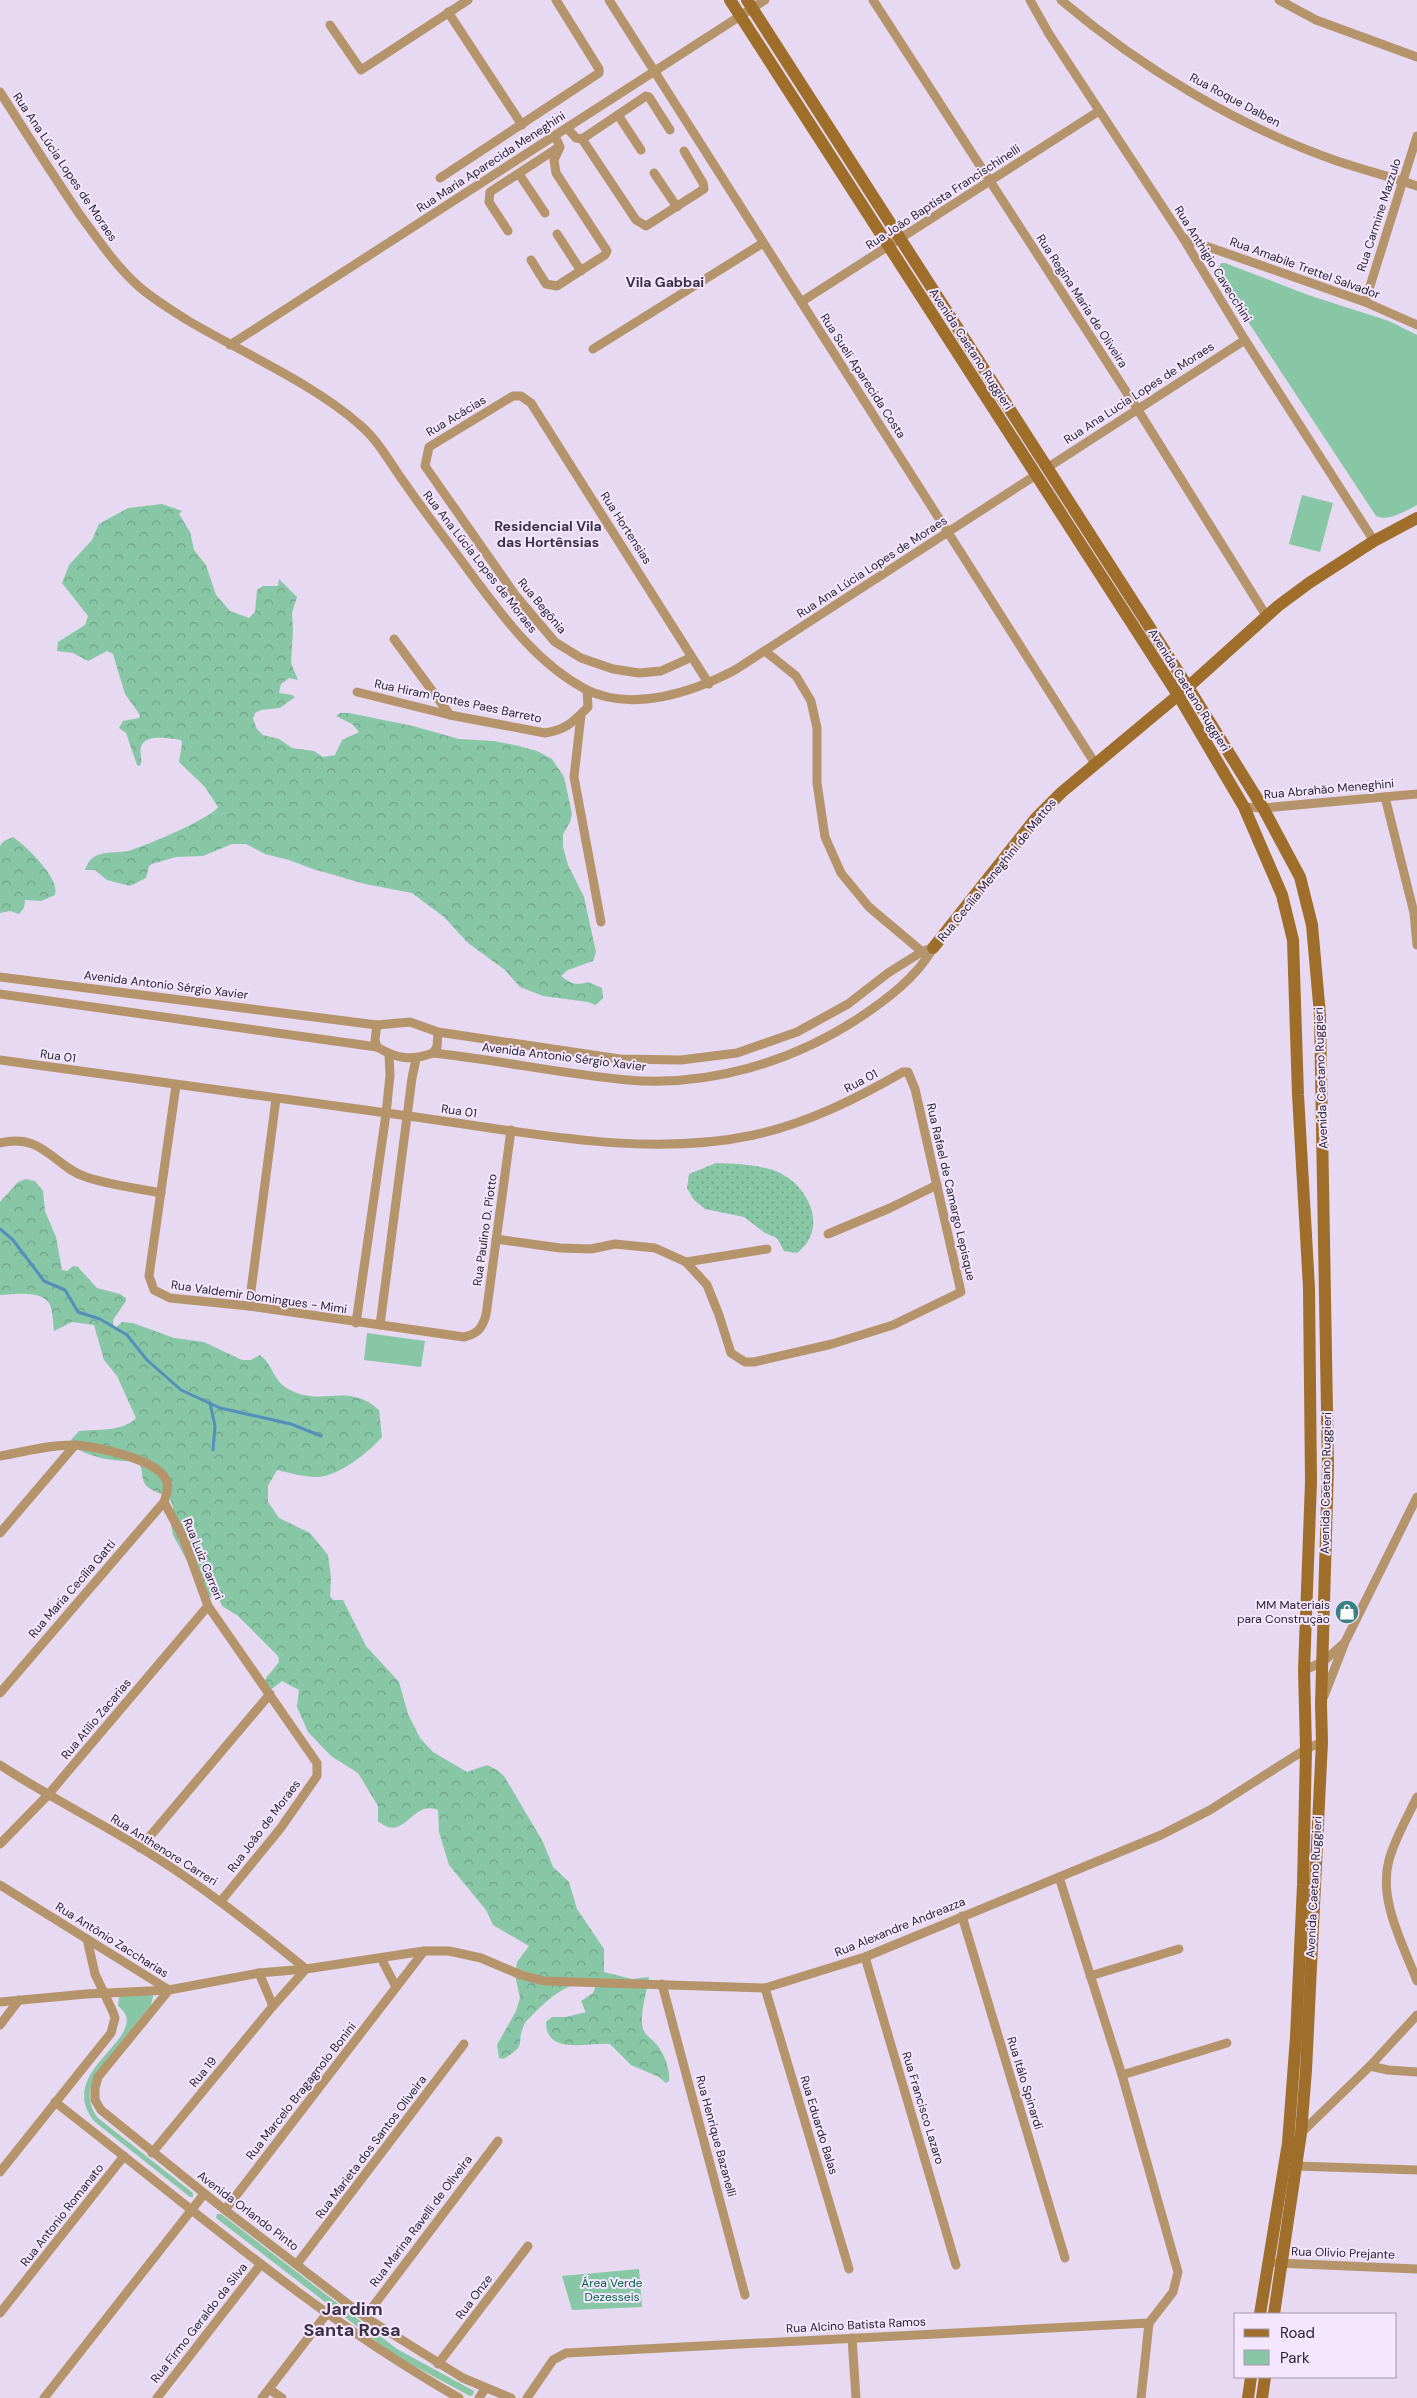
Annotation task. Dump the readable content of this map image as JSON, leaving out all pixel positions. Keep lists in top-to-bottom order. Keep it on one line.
{"streets":{"main road":["Avenida Caetano Ruggieri","Rua Cecília Meneghini de Mattos"],"street":["Rua Roque Dalben","Rua Maria Aparecida Meneghini","Rua Ana Lúcia Lopes de Moraes","Rua João Baptista Francischinelli","Rua Carmine Mazzulo","Rua Anthigio Cavecchini","Rua Amabile Trettel Salvador","Rua Regina Maria de Oliveira","Rua Sueli Aparecida Costa","Rua Ana Lucia Lopes de Moraes","Rua Acácias","Rua Hortensias","Rua Begônia","Rua Hiram Pontes Paes Barreto","Rua Abrahão Meneghini","Avenida Antonio Sérgio Xavier","Rua 01","Rua Rafael de Camargo Lepisque","Rua Paulino D. Piotto","Rua Valdemir Domingues - Mimi","Rua Luiz Carreri","Rua Maria Cecília Gatti","Rua Atilio Zacarias","Rua João de Moraes","Rua Anthenore Carreri","Rua Alexandre Andreazza","Rua Antônio Zaccharias","Rua 19","Rua Itálo Spinardi","Rua Marcelo Bragagnolo Bonini","Rua Francisco Lazaro","Rua Eduardo Balas","Rua Henrique Bazanelli","Rua Marieta dos Santos Oliveira","Avenida Orlando Pinto","Rua Antonio Romanato","Rua Marina Ravelli de Oliveira","Rua Olivio Prejante","Rua Onze","Rua Firmo Geraldo da Silva","Rua Alcino Batista Ramos"]},"crossings":[["Rua Roque Dalben","Rua Carmine Mazzulo"],["Rua Maria Aparecida Meneghini","Rua Ana Lúcia Lopes de Moraes"],["Rua Maria Aparecida Meneghini","Avenida Caetano Ruggieri"],["Rua Maria Aparecida Meneghini","Rua Sueli Aparecida Costa"],["Rua Ana Lúcia Lopes de Moraes","Avenida Caetano Ruggieri"],["Rua Ana Lúcia Lopes de Moraes","Rua Sueli Aparecida Costa"],["Rua Ana Lúcia Lopes de Moraes","Rua Hortensias"],["Rua João Baptista Francischinelli","Rua Anthigio Cavecchini"],["Rua João Baptista Francischinelli","Rua Regina Maria de Oliveira"],["Rua João Baptista Francischinelli","Avenida Caetano Ruggieri"],["Rua João Baptista Francischinelli","Rua Sueli Aparecida Costa"],["Rua Carmine Mazzulo","Rua Amabile Trettel Salvador"],["Rua Anthigio Cavecchini","Rua Amabile Trettel Salvador"],["Rua Anthigio Cavecchini","Rua Ana Lucia Lopes de Moraes"],["Rua Anthigio Cavecchini","Rua Cecília Meneghini de Mattos"],["Rua Regina Maria de Oliveira","Rua Ana Lucia Lopes de Moraes"],["Rua Regina Maria de Oliveira","Rua Cecília Meneghini de Mattos"],["Avenida Caetano Ruggieri","Rua Ana Lucia Lopes de Moraes"],["Avenida Caetano Ruggieri","Rua Abrahão Meneghini"],["Avenida Caetano Ruggieri","Rua Cecília Meneghini de Mattos"],["Avenida Caetano Ruggieri","Rua Alexandre Andreazza"],["Avenida Caetano Ruggieri","Rua Olivio Prejante"],["Rua Sueli Aparecida Costa","Rua Cecília Meneghini de Mattos"],["Rua Acácias","Rua Hortensias"],["Rua Acácias","Rua Begônia"],["Rua Hortensias","Rua Begônia"],["Rua Cecília Meneghini de Mattos","Avenida Antonio Sérgio Xavier"],["Rua 01","Rua Rafael de Camargo Lepisque"],["Rua 01","Rua Paulino D. Piotto"],["Rua 01","Rua Valdemir Domingues - Mimi"],["Rua Rafael de Camargo Lepisque","Rua Paulino D. Piotto"],["Rua Paulino D. Piotto","Rua Valdemir Domingues - Mimi"],["Rua Luiz Carreri","Rua Maria Cecília Gatti"],["Rua Luiz Carreri","Rua Atilio Zacarias"],["Rua Luiz Carreri","Rua João de Moraes"],["Rua Atilio Zacarias","Rua Anthenore Carreri"],["Rua João de Moraes","Rua Anthenore Carreri"],["Rua Anthenore Carreri","Rua Alexandre Andreazza"],["Rua Anthenore Carreri","Rua Antônio Zaccharias"],["Rua Anthenore Carreri","Rua 19"],["Rua Alexandre Andreazza","Rua Antônio Zaccharias"],["Rua Alexandre Andreazza","Rua 19"],["Rua Alexandre Andreazza","Rua Itálo Spinardi"],["Rua Alexandre Andreazza","Rua Marcelo Bragagnolo Bonini"],["Rua Alexandre Andreazza","Rua Francisco Lazaro"],["Rua Alexandre Andreazza","Rua Eduardo Balas"],["Rua Alexandre Andreazza","Rua Henrique Bazanelli"],["Rua Antônio Zaccharias","Rua 19"],["Rua Antônio Zaccharias","Avenida Orlando Pinto"],["Rua 19","Avenida Orlando Pinto"],["Rua Marcelo Bragagnolo Bonini","Avenida Orlando Pinto"],["Rua Marieta dos Santos Oliveira","Avenida Orlando Pinto"],["Avenida Orlando Pinto","Rua Marina Ravelli de Oliveira"],["Avenida Orlando Pinto","Rua Onze"]],"districts":["Vila Gabbai","Residencial Vila das Hortênsias","Jardim Santa Rosa"],"parks":["Área Verde Dezesseis"],"places":{"shop":["MM Materiais para Construção"]},"legend":["Road","Park"]}
